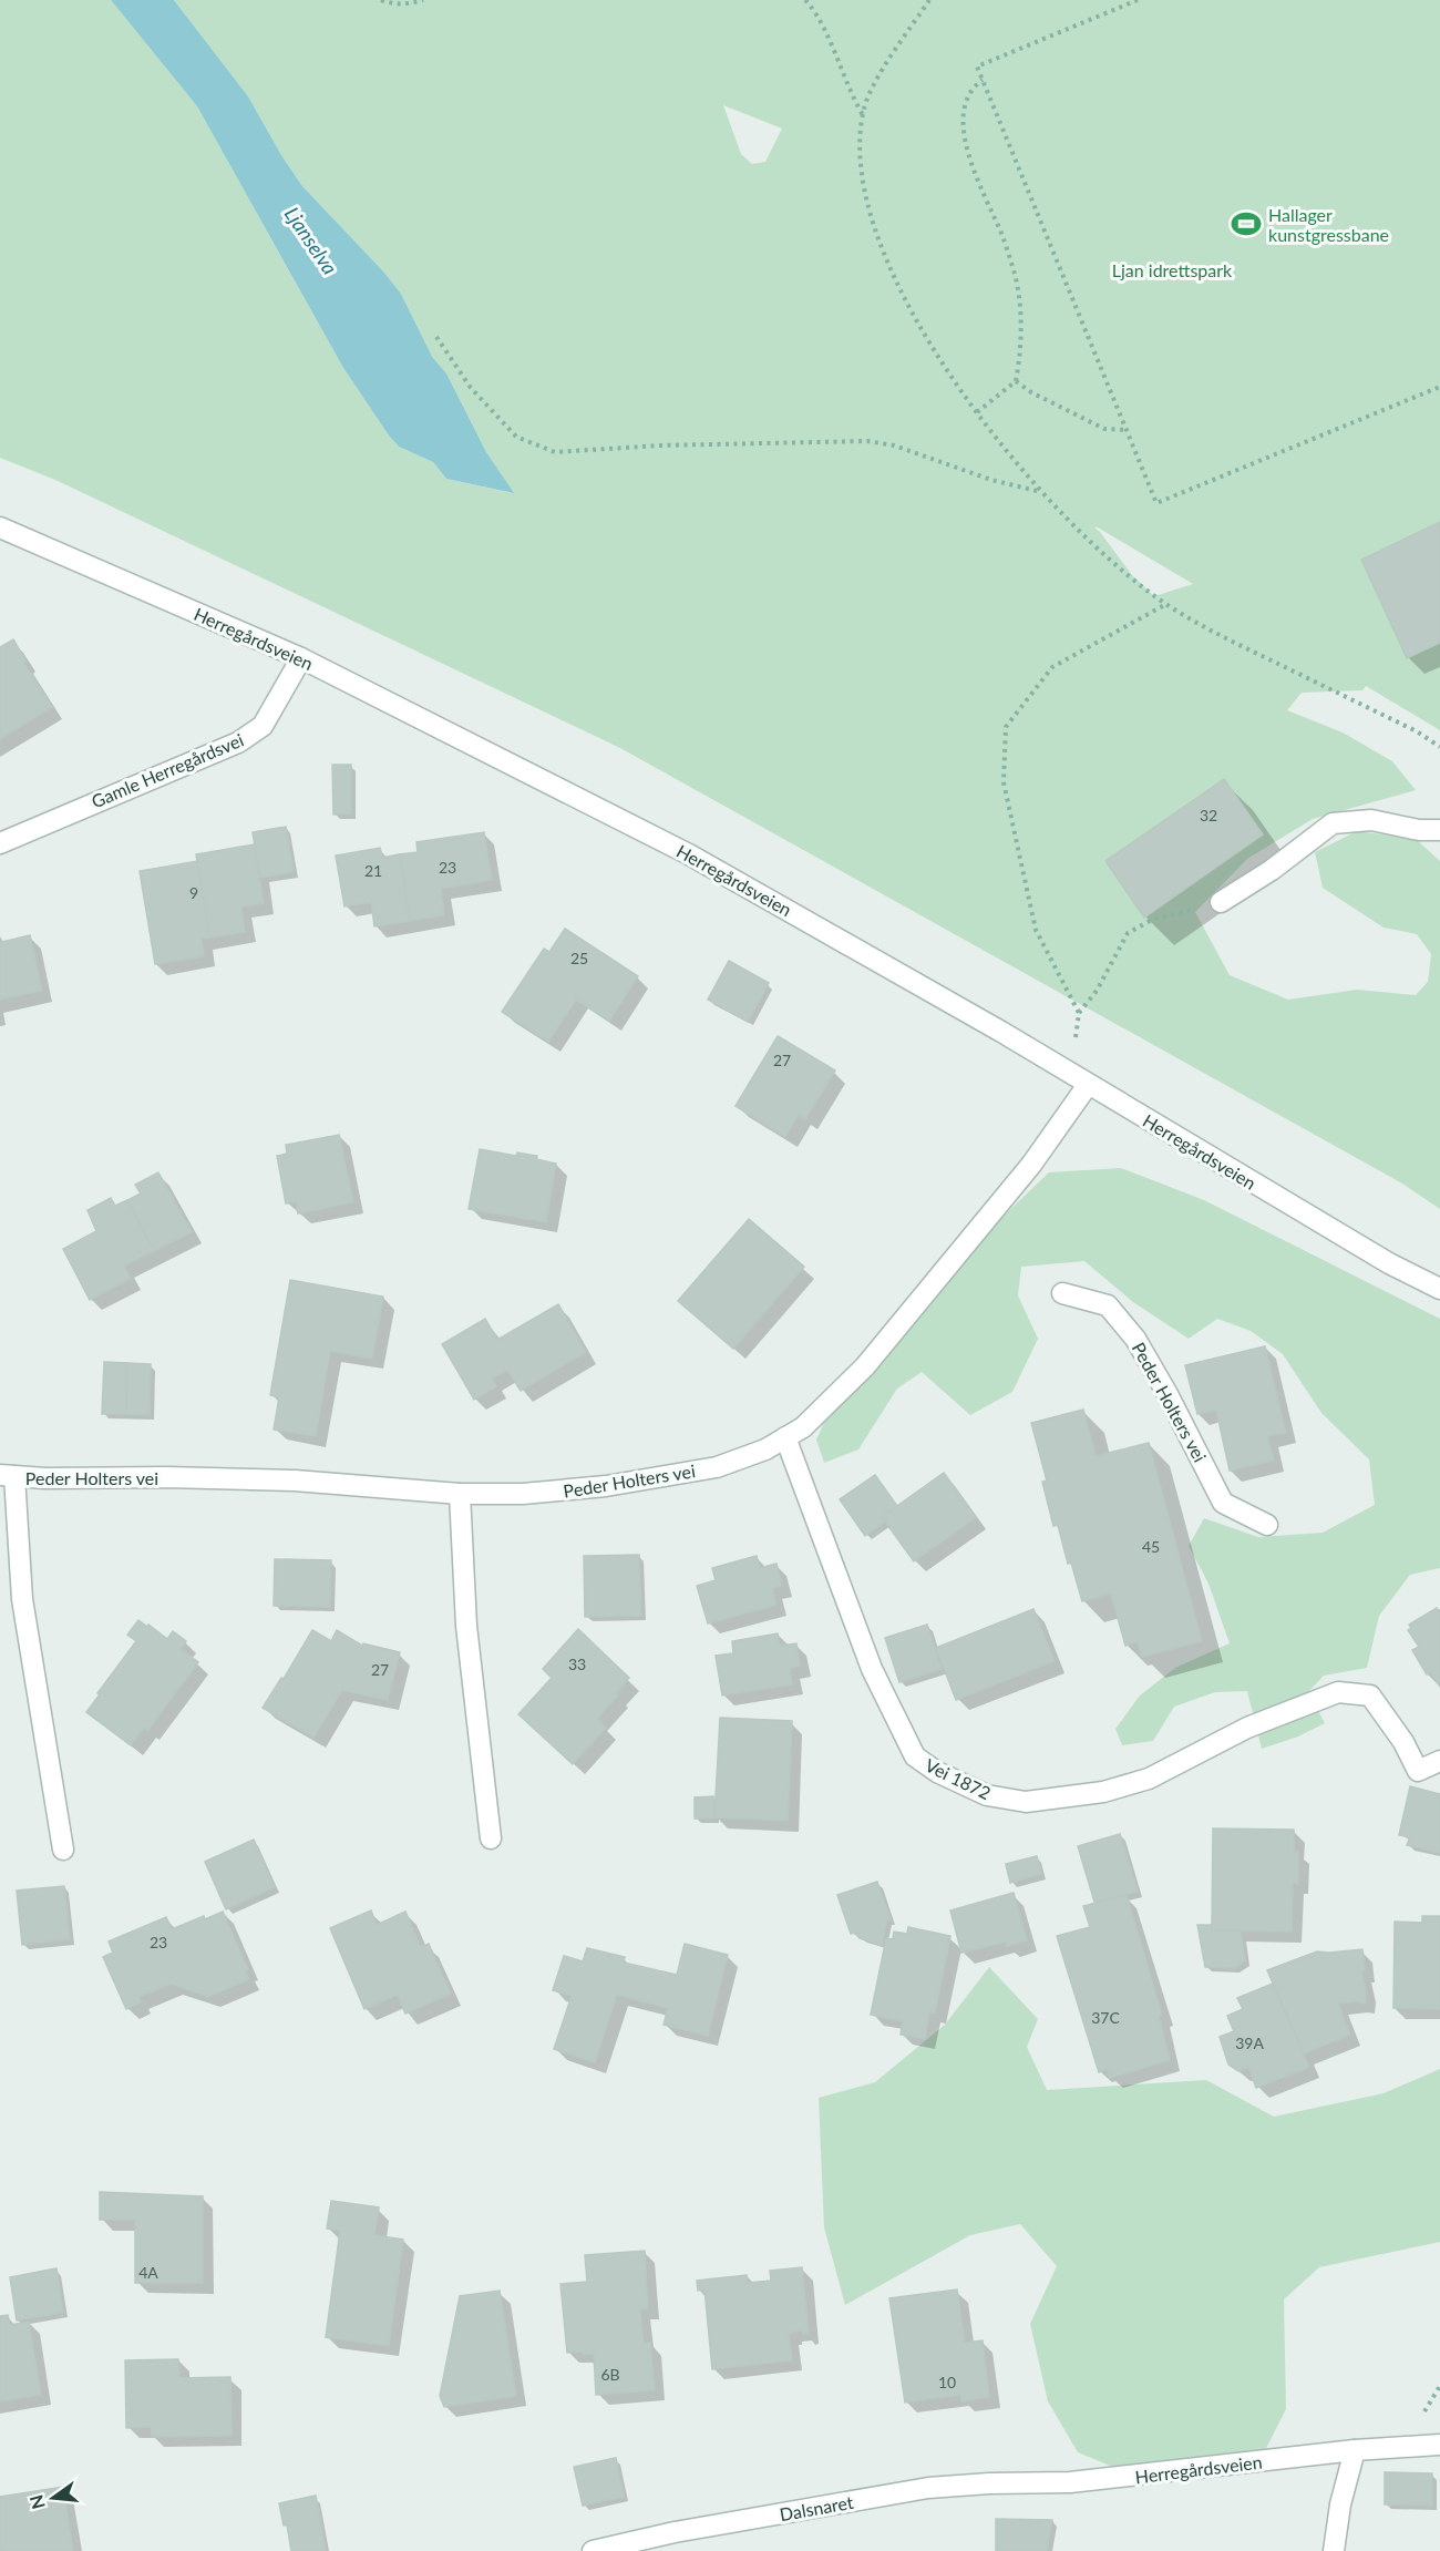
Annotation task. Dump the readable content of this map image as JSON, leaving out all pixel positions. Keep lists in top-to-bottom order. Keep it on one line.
{"streets":{"street":["Herregårdsveien","Gamle Herregårdsvei","Peder Holters vei","Vei 1872","Dalsnaret"]},"crossings":[["Herregårdsveien","Gamle Herregårdsvei"],["Herregårdsveien","Peder Holters vei"],["Herregårdsveien","Dalsnaret"],["Peder Holters vei","Vei 1872"]],"water":["Ljanselva"],"parks":["Ljan idrettspark"],"places":{"sports":["Hallager kunstgressbane"]},"house_numbers":["32","23","21","9","25","27","45","33","27","23","37C","39A","4A","6B","10"],"north":"left"}
